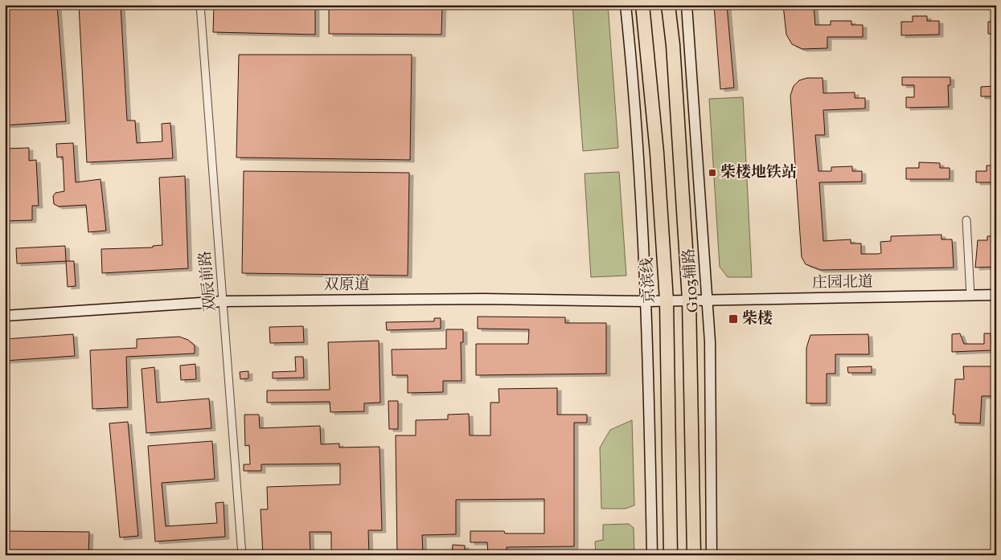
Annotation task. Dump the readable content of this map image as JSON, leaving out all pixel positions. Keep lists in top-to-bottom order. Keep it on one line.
{"streets":{"highway":["京滨线"],"street":["G103辅路","双辰前路","庄园北道","双原道"]},"crossings":[["京滨线","双原道"],["G103辅路","庄园北道"],["双辰前路","双原道"],["庄园北道","双原道"]],"places":{"transit":["柴楼地铁站","柴楼"]}}
